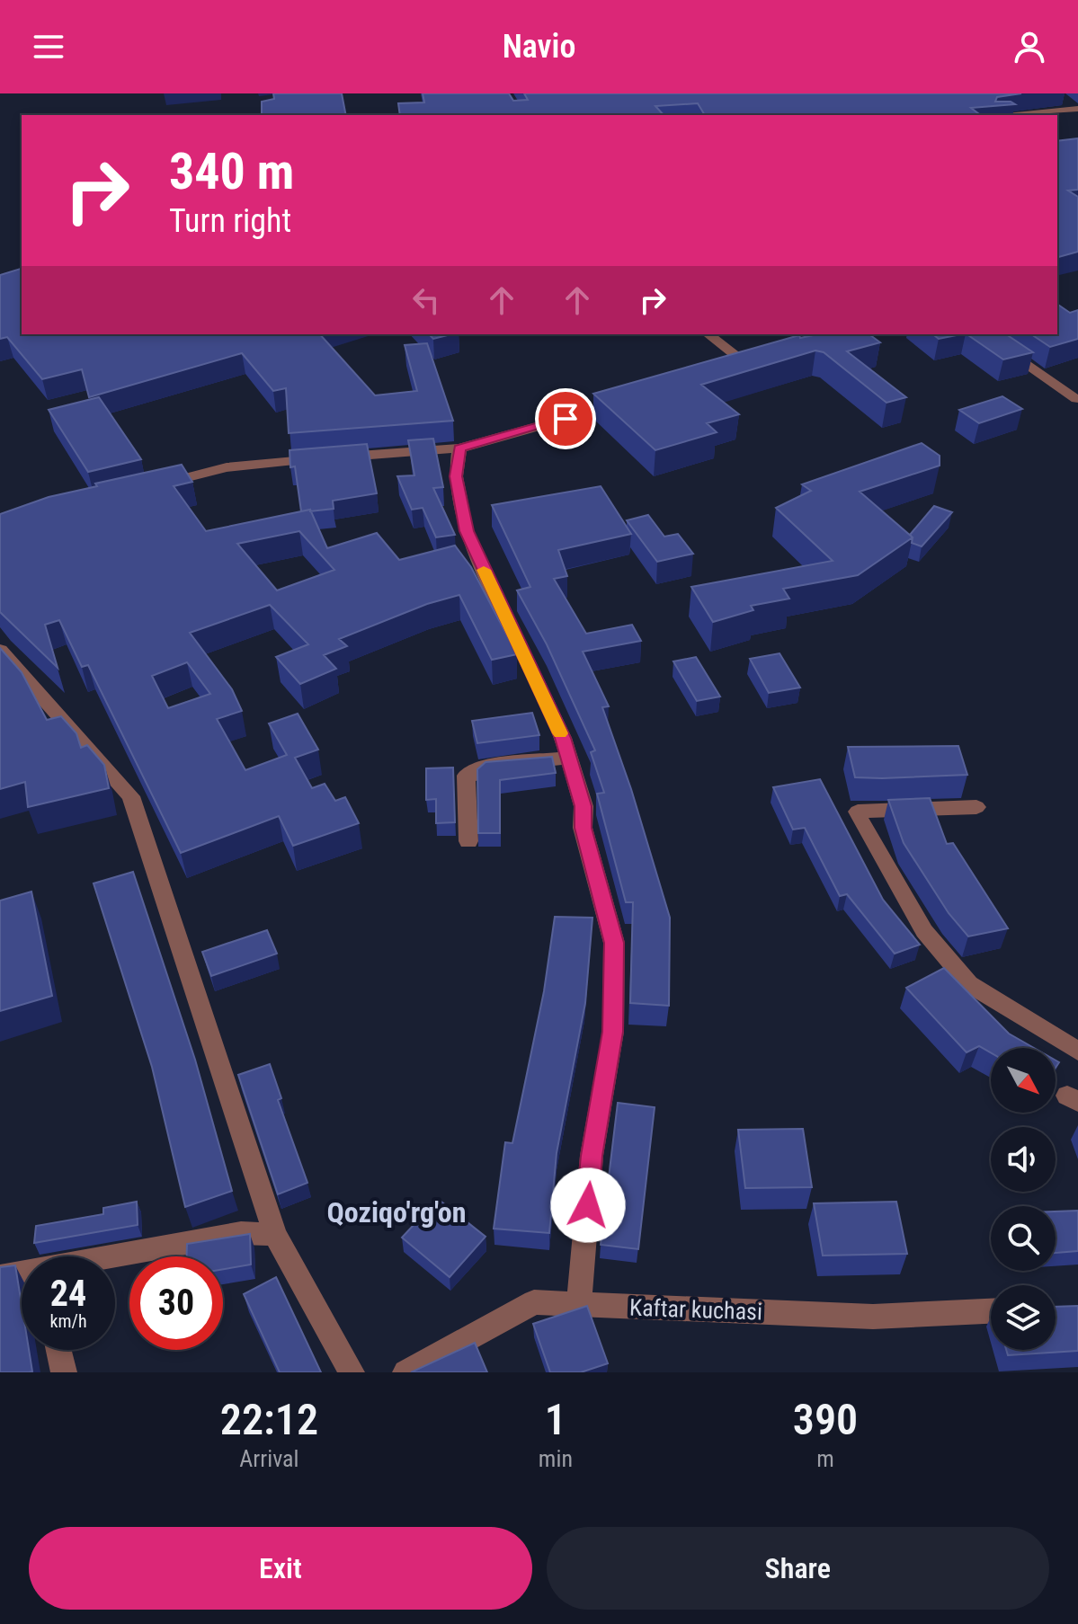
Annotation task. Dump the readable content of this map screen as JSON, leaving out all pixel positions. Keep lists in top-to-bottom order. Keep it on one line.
{"streets":{"street":["Kaftar kuchasi"]},"districts":["Qoziqo'rg'on"],"north":"bottom right","page":{"header":"Navio","turn":["340 m","Turn right"],"speed":"24 km/h","limit":"30","eta":["22:12","Arrival","1","min","390","m"],"buttons":["Exit","Share"]}}
